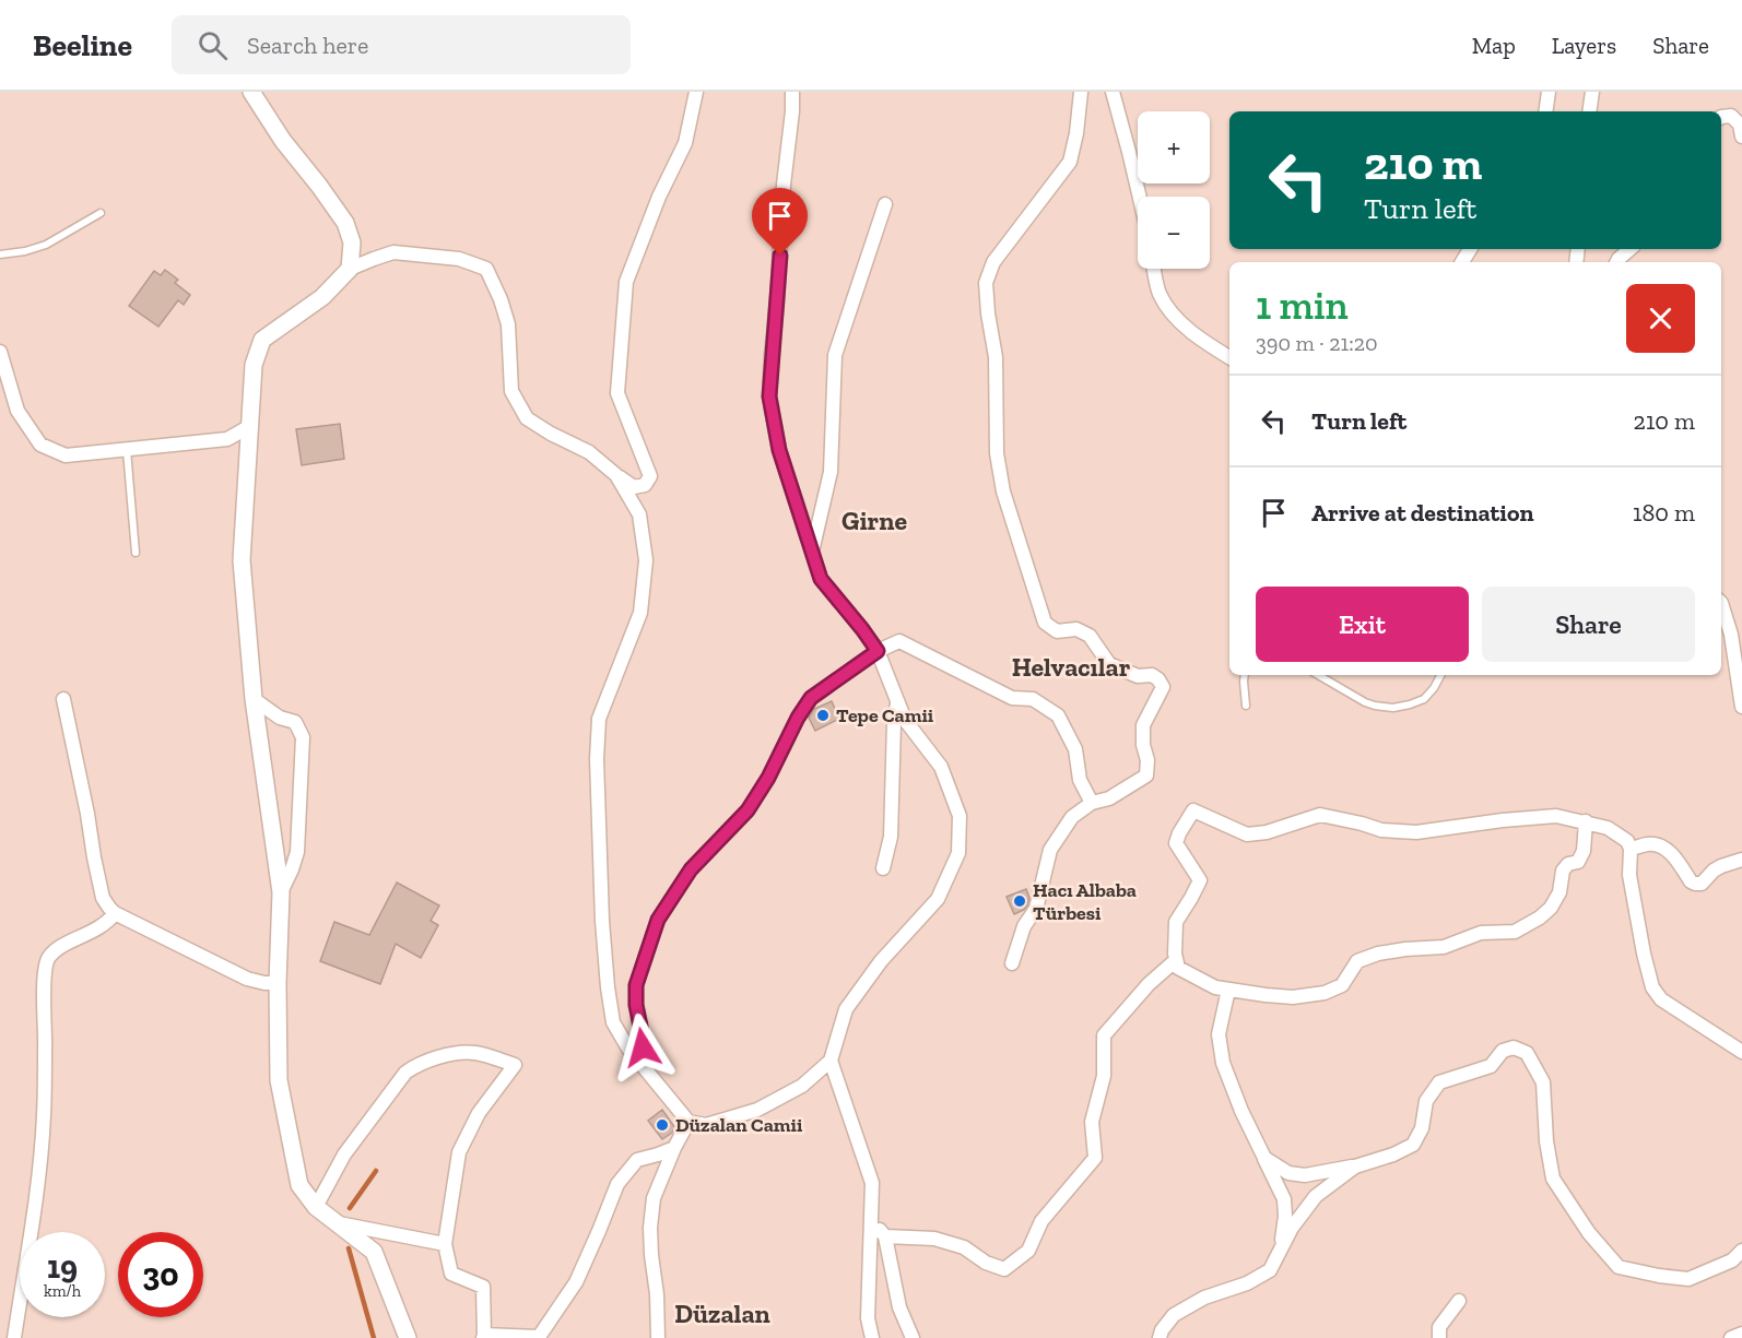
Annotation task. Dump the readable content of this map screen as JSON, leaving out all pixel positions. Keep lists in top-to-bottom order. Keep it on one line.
{"districts":["Girne","Helvacılar","Düzalan"],"places":["Tepe Camii","Hacı Albaba Türbesi","Düzalan Camii"],"page":{"header":"Beeline","search":"Search here","nav":["Map","Layers","Share"],"map_buttons":["+","−"],"turn":["210 m","Turn left"],"heading":["1 min","390 m · 21:20"],"list":[{"name":"Turn left","value":"210 m"},{"name":"Arrive at destination","value":"180 m"}],"buttons":["Exit","Share"],"speed":"19 km/h","limit":"30"}}
